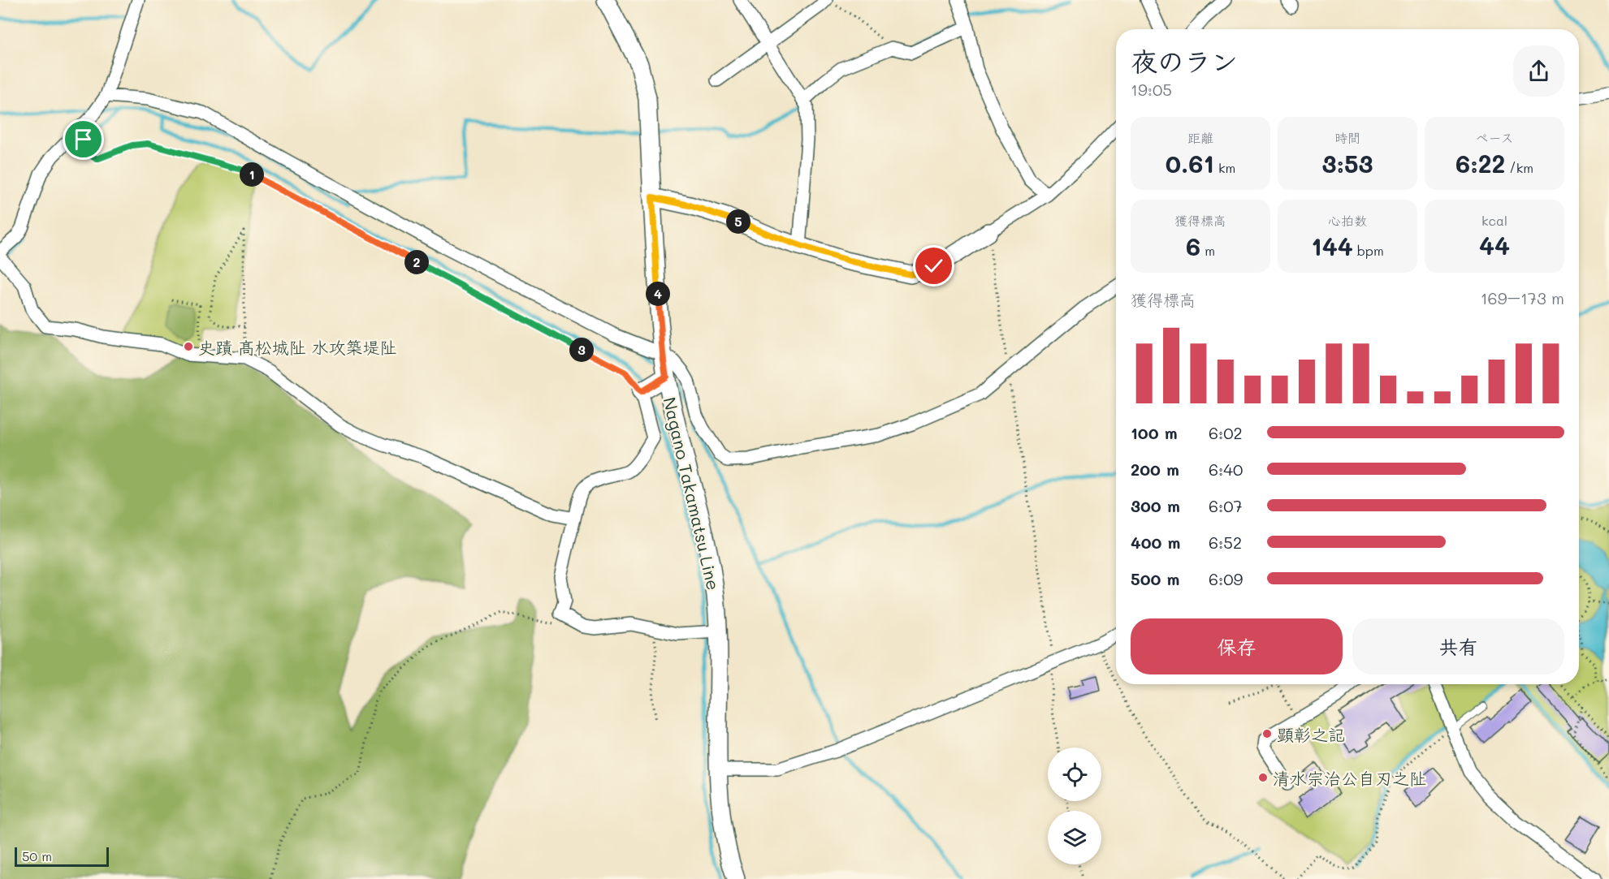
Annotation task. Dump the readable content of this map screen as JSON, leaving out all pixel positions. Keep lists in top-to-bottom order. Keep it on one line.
{"streets":{"main road":["Nagano Takamatsu Line"]},"places":["史蹟 髙松城阯 水攻築堤阯","顕彰之記","清水宗治公自刃之阯"],"scale_bar":"50 m","page":{"heading":["夜のラン","19:05"],"stats":[["距離","0.61 km"],["時間","3:53"],["ペース","6:22 /km"],["獲得標高","6 m"],["心拍数","144 bpm"],["kcal","44"]],"pins":["1","5","2","4","3"],"chart":["獲得標高","169–173 m"],"list":[{"name":"100 m","note":"6:02"},{"name":"200 m","note":"6:40"},{"name":"300 m","note":"6:07"},{"name":"400 m","note":"6:52"},{"name":"500 m","note":"6:09"}],"buttons":["保存","共有"],"scale":"50 m"}}
